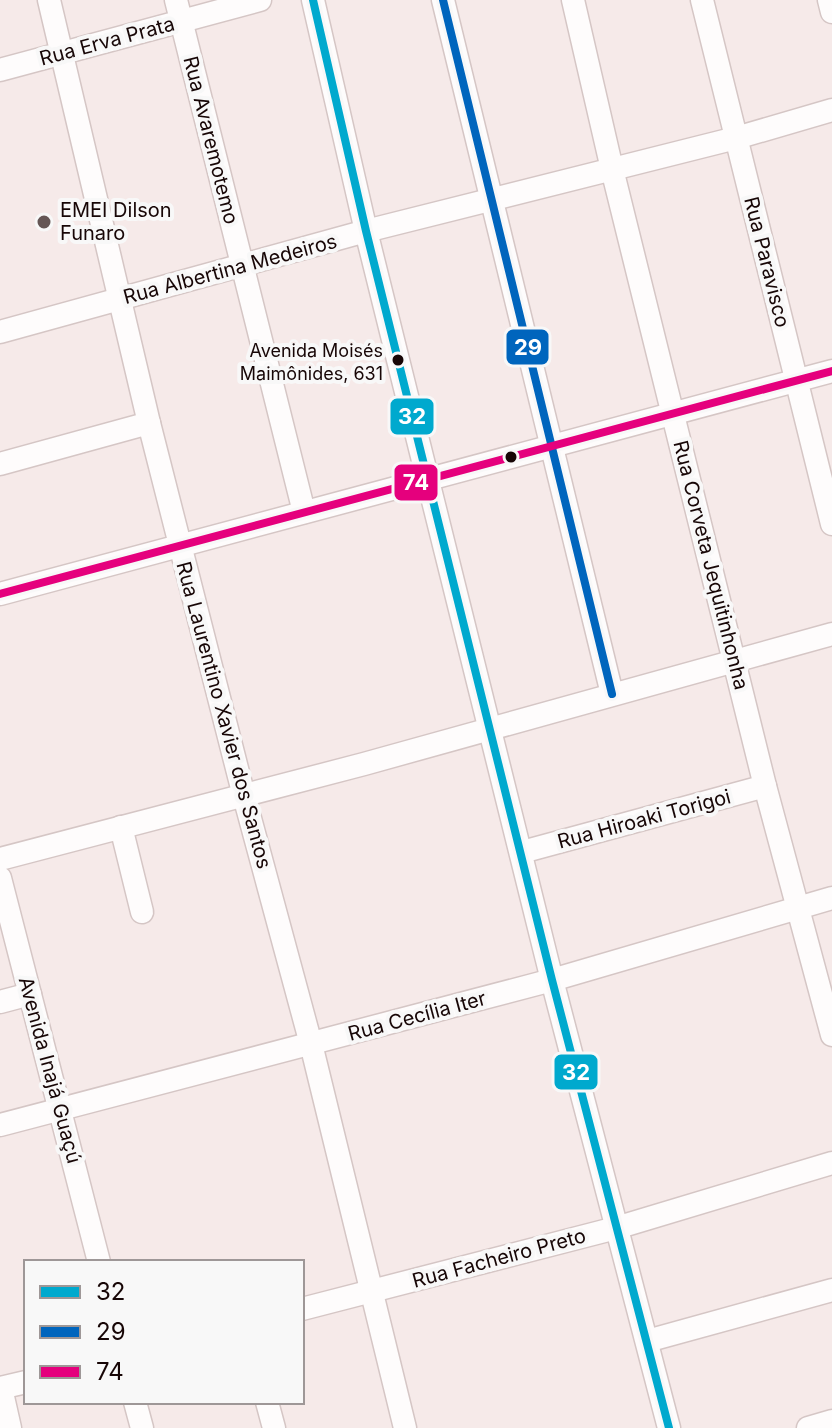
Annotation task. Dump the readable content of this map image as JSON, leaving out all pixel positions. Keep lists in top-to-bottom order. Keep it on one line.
{"streets":{"street":["Rua Erva Prata","Rua Avaremotemo","Rua Paravisco","Rua Albertina Medeiros","Rua Corveta Jequitinhonha","Rua Laurentino Xavier dos Santos","Rua Hiroaki Torigoi","Rua Cecília Iter","Avenida Inajá Guaçú","Rua Facheiro Preto"]},"crossings":[["Rua Erva Prata","Rua Avaremotemo"],["Rua Erva Prata","Rua Laurentino Xavier dos Santos"],["Rua Avaremotemo","Rua Albertina Medeiros"],["Rua Paravisco","Rua Albertina Medeiros"],["Rua Albertina Medeiros","Rua Corveta Jequitinhonha"],["Rua Albertina Medeiros","Rua Laurentino Xavier dos Santos"],["Rua Corveta Jequitinhonha","Rua Hiroaki Torigoi"],["Rua Corveta Jequitinhonha","Rua Cecília Iter"],["Rua Laurentino Xavier dos Santos","Rua Cecília Iter"],["Rua Laurentino Xavier dos Santos","Rua Facheiro Preto"],["Rua Cecília Iter","Avenida Inajá Guaçú"]],"places":["EMEI Dilson Funaro","Avenida Moisés Maimônides, 631"],"lines":["transit line 32","transit line 29","transit line 74"],"legend":["32","29","74"]}
